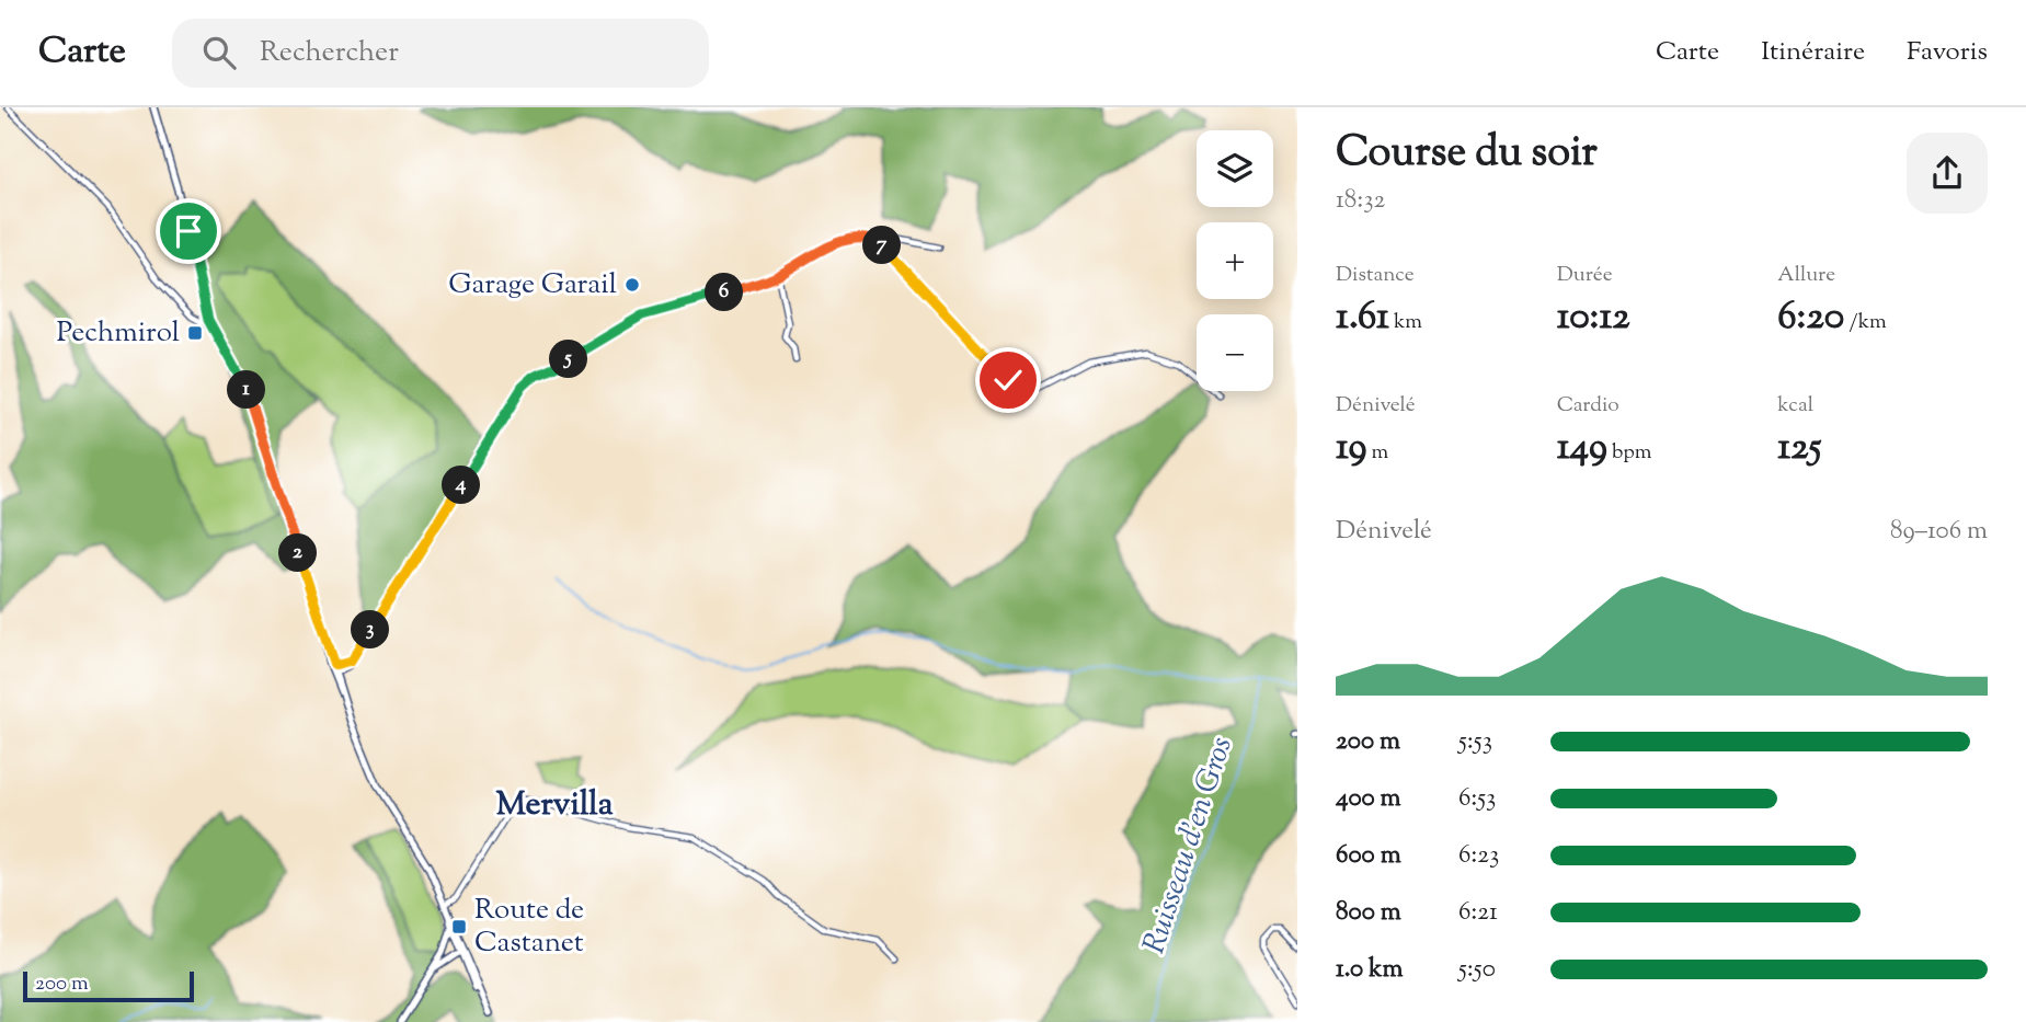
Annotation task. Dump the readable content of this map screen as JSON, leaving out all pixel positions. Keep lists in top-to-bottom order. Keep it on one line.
{"districts":["Mervilla"],"water":["Ruisseau d'en Gros"],"places":{"other":["Garage Garail"],"transit":["Pechmirol","Route de Castanet"]},"scale_bar":"200 m","page":{"header":"Carte","search":"Rechercher","nav":["Carte","Itinéraire","Favoris"],"heading":["Course du soir","18:32"],"map_buttons":["+","−"],"pins":["7","6","5","1","4","2","3"],"stats":[["Distance","1.61 km"],["Durée","10:12"],["Allure","6:20 /km"],["Dénivelé","19 m"],["Cardio","149 bpm"],["kcal","125"]],"chart":["Dénivelé","89–106 m"],"list":[{"name":"200 m","note":"5:53"},{"name":"400 m","note":"6:53"},{"name":"600 m","note":"6:23"},{"name":"800 m","note":"6:21"},{"name":"1.0 km","note":"5:50"}],"scale":"200 m"}}
